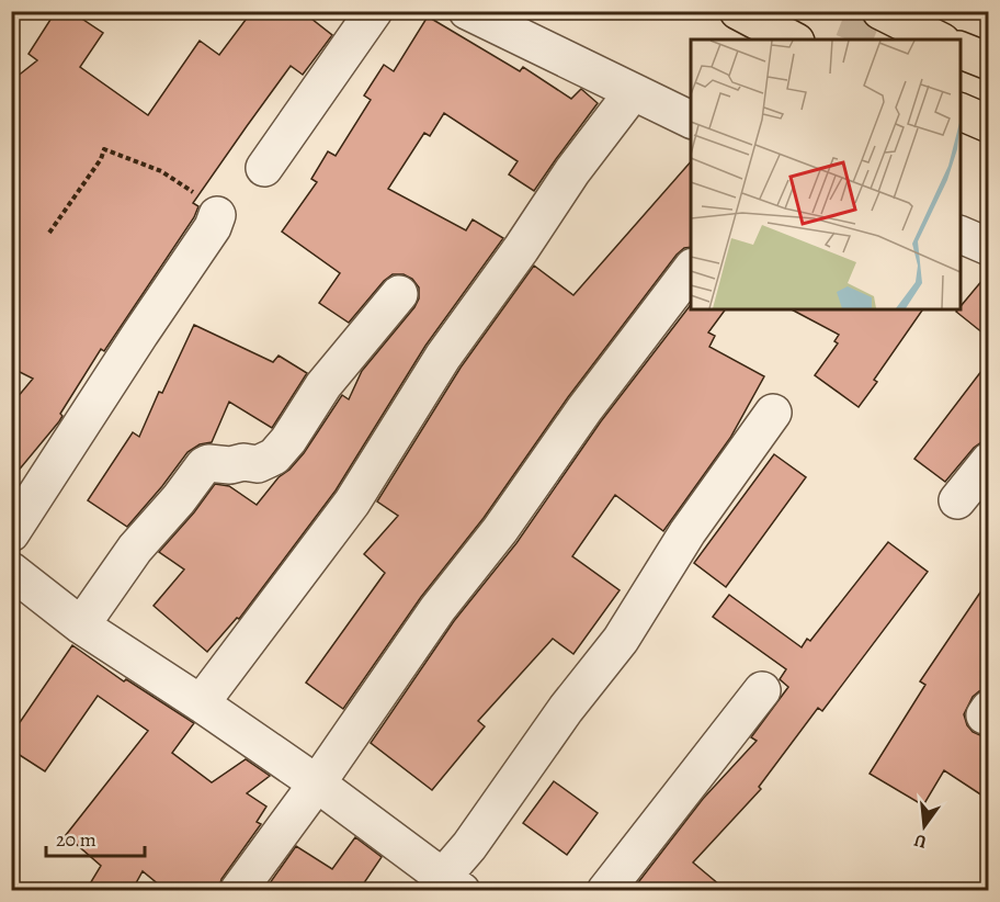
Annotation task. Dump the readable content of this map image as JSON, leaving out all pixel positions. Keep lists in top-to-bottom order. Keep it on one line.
{"scale_bar":"20 m","north":"bottom"}
